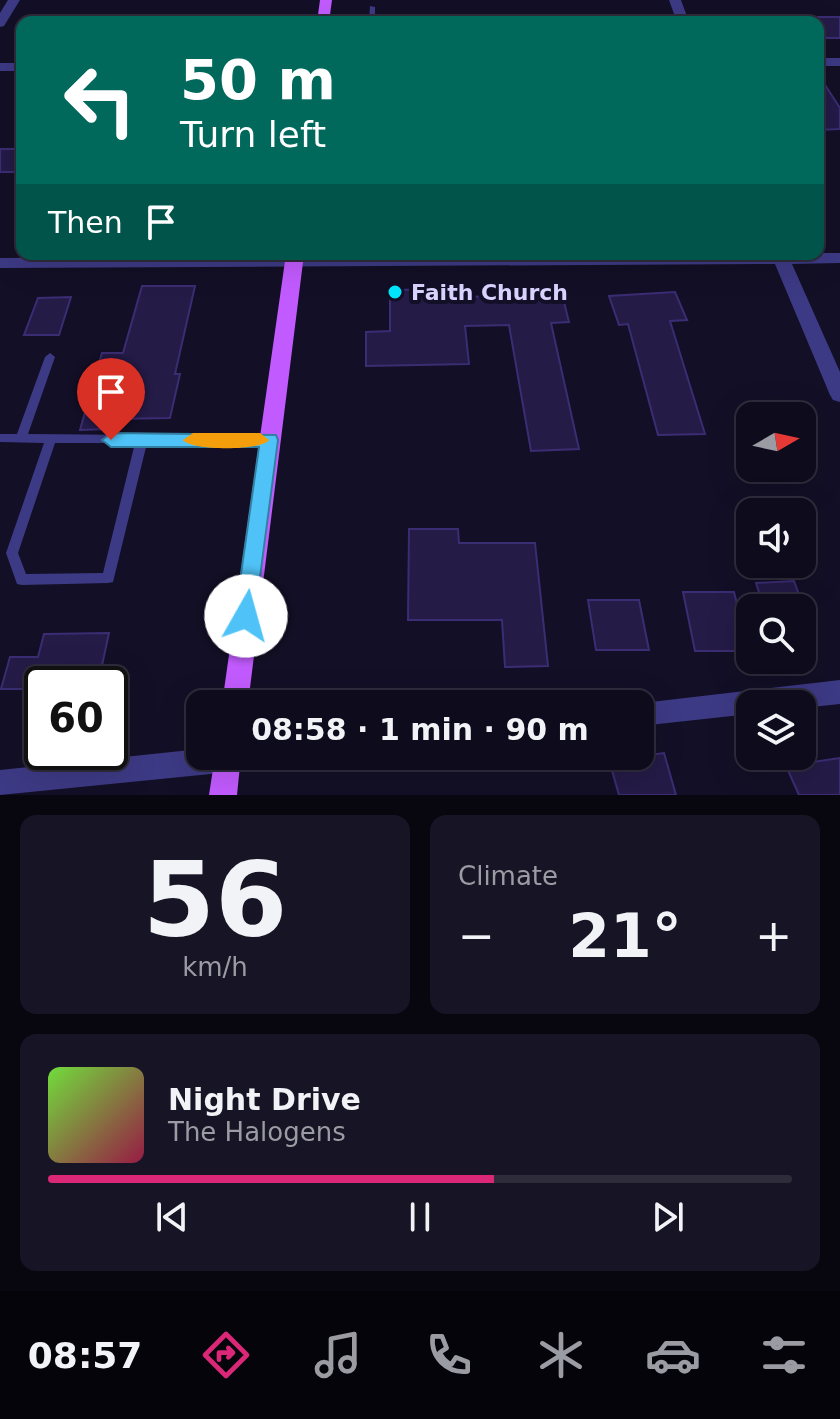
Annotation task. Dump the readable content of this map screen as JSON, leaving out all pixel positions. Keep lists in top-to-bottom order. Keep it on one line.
{"places":["Faith Church"],"north":"right","page":{"turn":["50 m","Turn left"],"then":"Then","limit":"60","trip":"08:58 · 1 min · 90 m","tile":[["56","km/h"],"Climate"],"heat":["−","21°","+"],"song":["Night Drive","The Halogens"],"tabs":"08:57"}}
